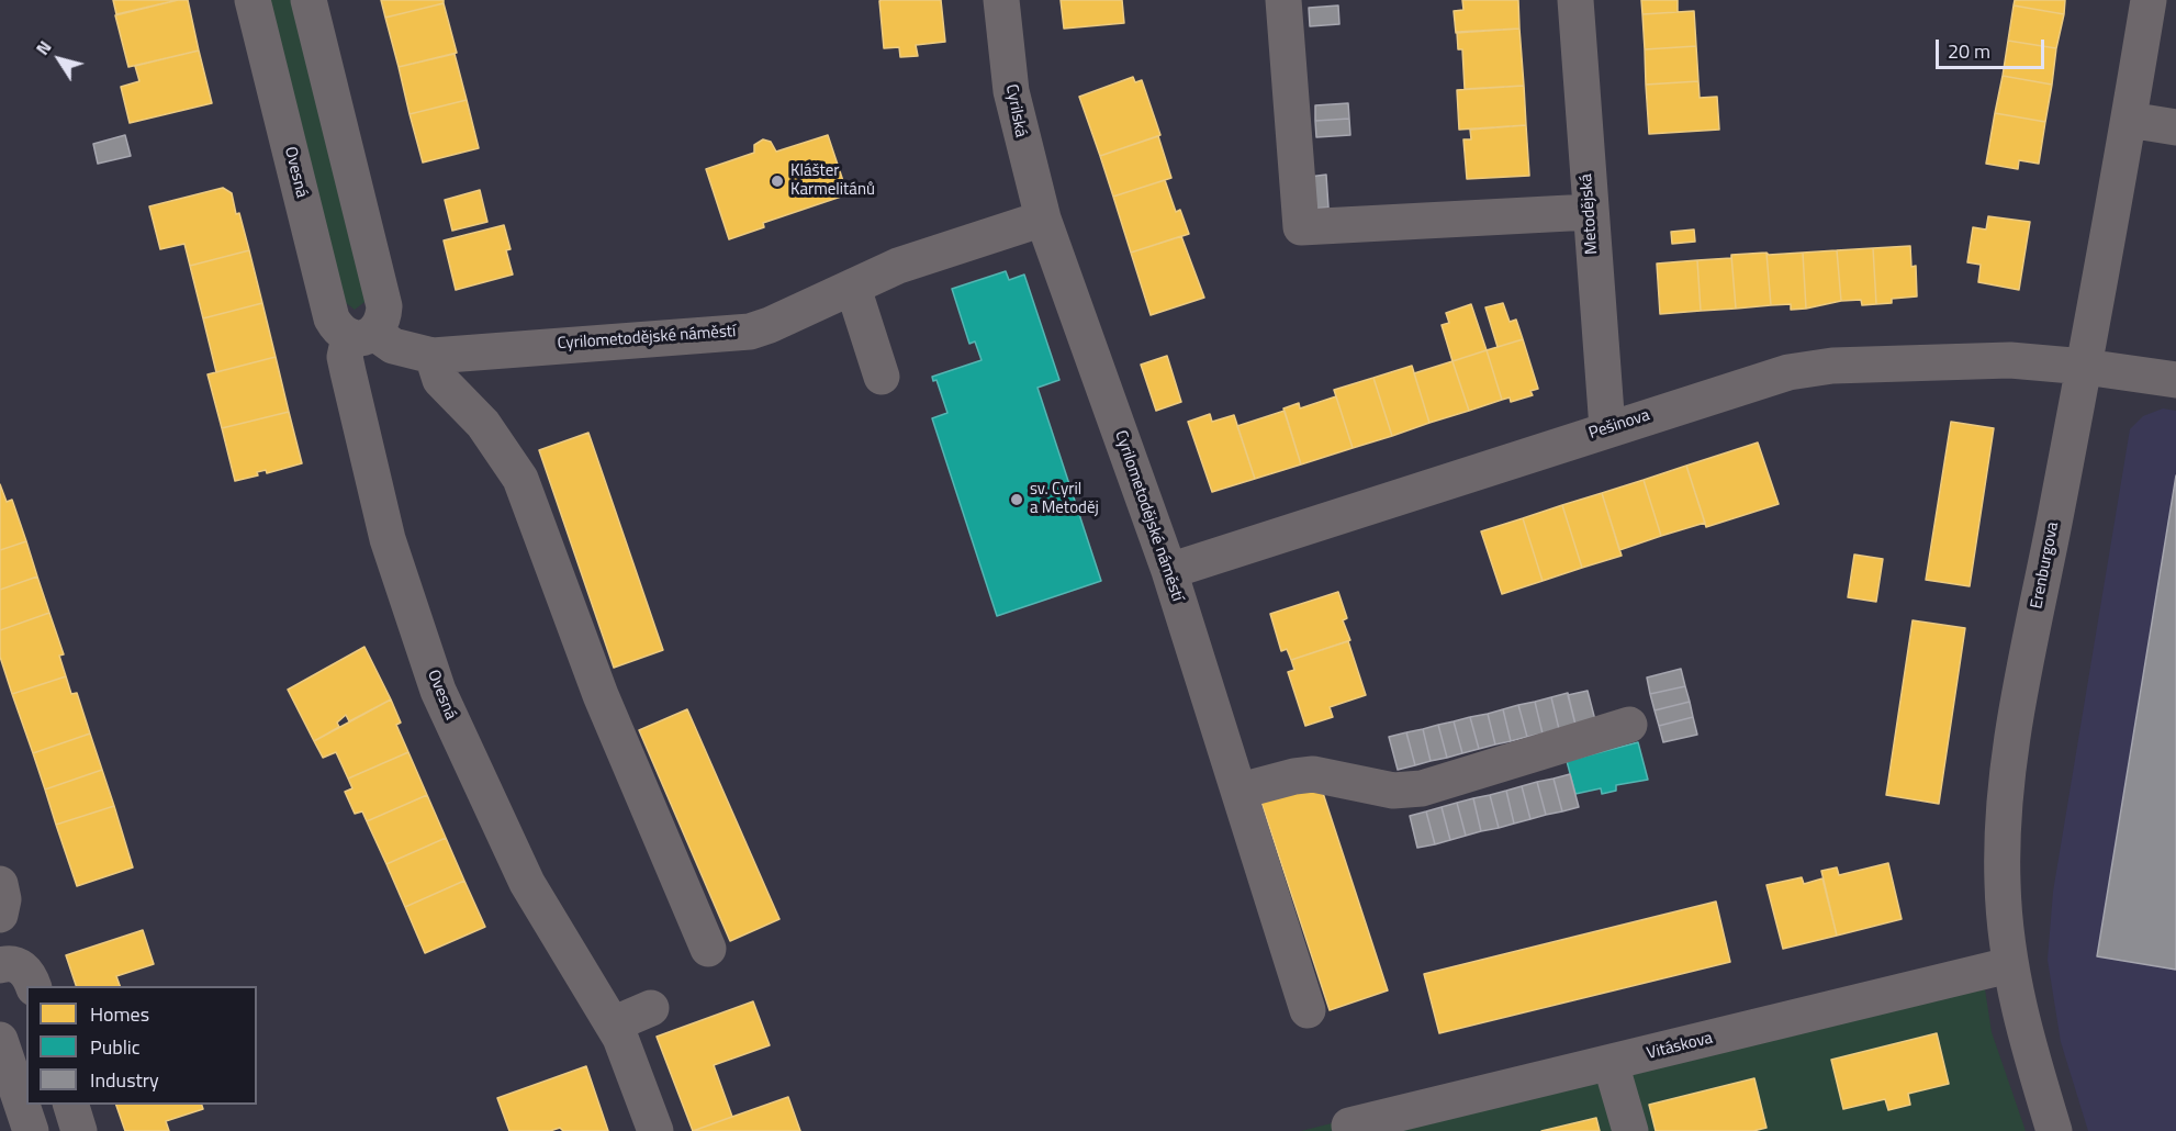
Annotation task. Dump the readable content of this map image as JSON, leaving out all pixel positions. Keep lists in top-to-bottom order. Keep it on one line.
{"streets":{"street":["Cyrilská","Ovesná","Metodějská","Cyrilometodějské náměstí","Pešinova","Erenburgova","Vitáskova"]},"crossings":[["Cyrilská","Cyrilometodějské náměstí"],["Metodějská","Pešinova"],["Cyrilometodějské náměstí","Pešinova"],["Pešinova","Erenburgova"],["Erenburgova","Vitáskova"]],"places":["Klášter Karmelitánů","sv. Cyril a Metoděj"],"legend":["Homes","Public","Industry"],"scale_bar":"20 m","north":"top left"}
